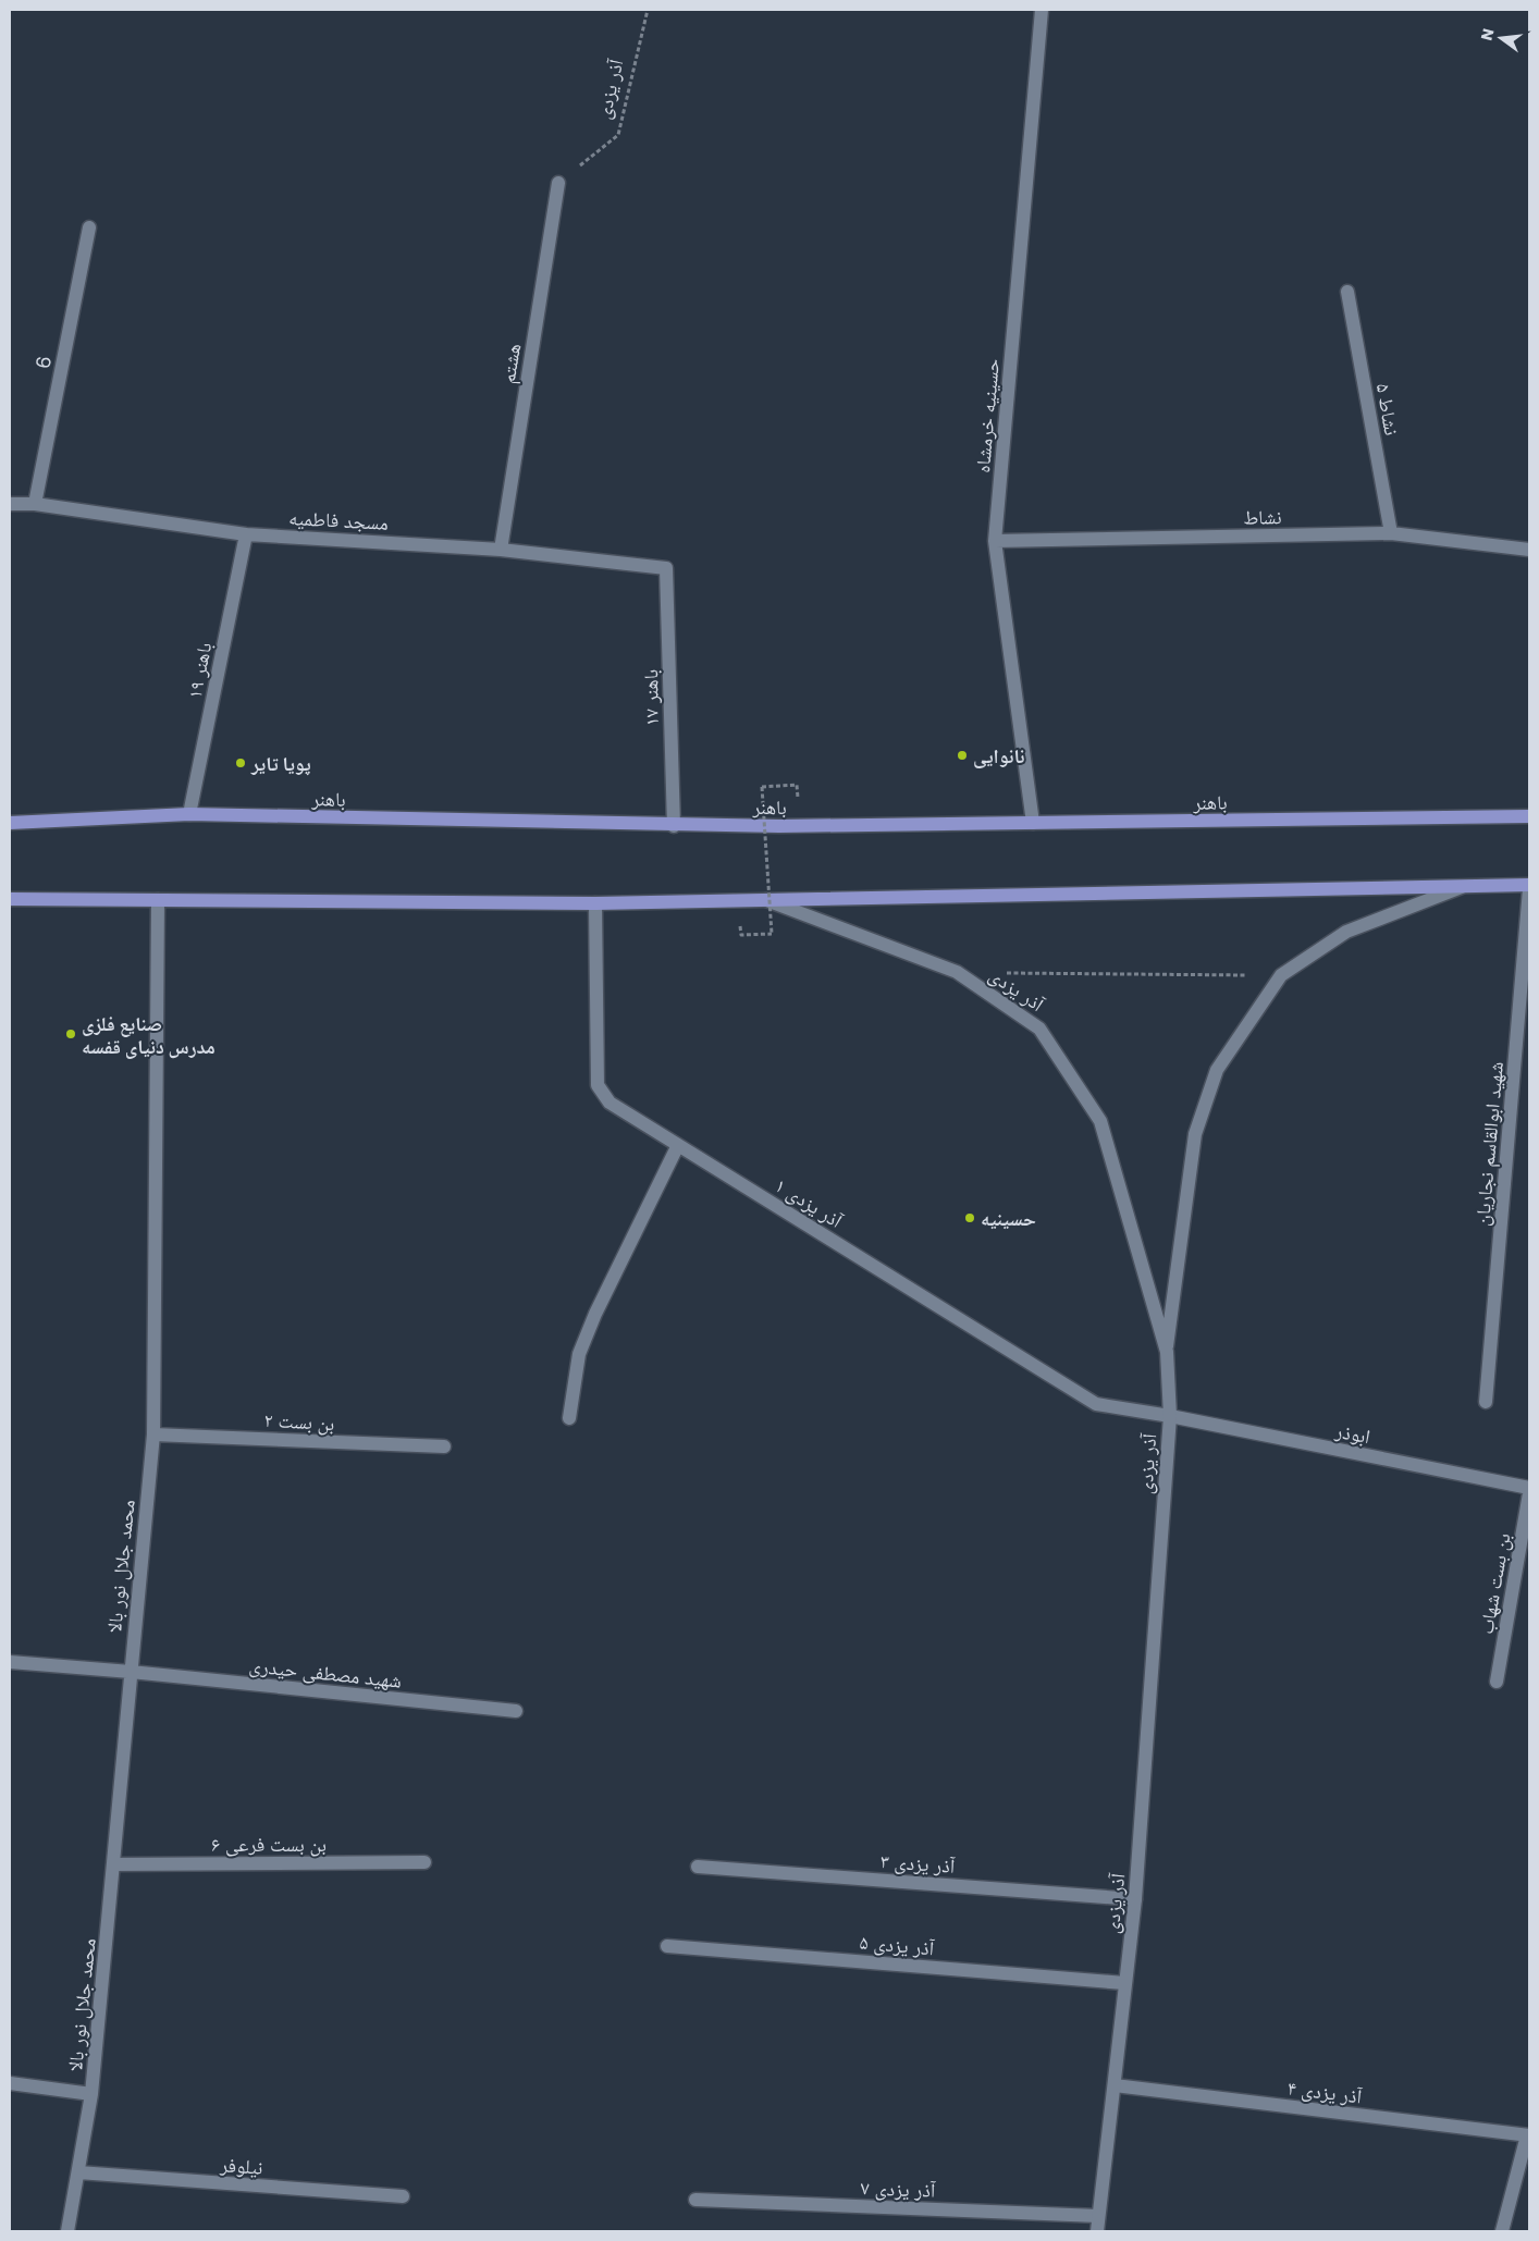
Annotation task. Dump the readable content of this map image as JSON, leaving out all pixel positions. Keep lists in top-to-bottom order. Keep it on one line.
{"streets":{"main road":["باهنر"],"street":["آذر یزدی","6","هشتم","نشاط ۵","حسینیه خرمشاه","نشاط","مسجد فاطمیه","باهنر ۱۹","باهنر ۱۷","شهید ابوالقاسم نجاریان","آذر یزدی ۱","بن بست ۲","ابوذر","محمد جلال نور بالا","بن بست شهاب","شهید مصطفی حیدری","بن بست فرعی ۶","آذر یزدی ۳","آذر یزدی ۵","۴ آذر یزدی","نیلوفر","آذر یزدی ۷"]},"crossings":[["آذر یزدی","هشتم"],["آذر یزدی","آذر یزدی ۱"],["آذر یزدی","ابوذر"],["آذر یزدی","آذر یزدی ۳"],["آذر یزدی","آذر یزدی ۵"],["آذر یزدی","۴ آذر یزدی"],["آذر یزدی","آذر یزدی ۷"],["6","مسجد فاطمیه"],["هشتم","مسجد فاطمیه"],["نشاط ۵","نشاط"],["حسینیه خرمشاه","نشاط"],["حسینیه خرمشاه","باهنر"],["مسجد فاطمیه","باهنر ۱۹"],["مسجد فاطمیه","باهنر ۱۷"],["باهنر ۱۹","باهنر"],["باهنر ۱۷","باهنر"],["آذر یزدی ۱","ابوذر"],["بن بست ۲","محمد جلال نور بالا"],["محمد جلال نور بالا","شهید مصطفی حیدری"],["محمد جلال نور بالا","بن بست فرعی ۶"],["محمد جلال نور بالا","نیلوفر"]],"places":["نانوایی","پویا تایر","صنایع فلزی مدرس دنیای قفسه","حسینیه"],"north":"left"}
